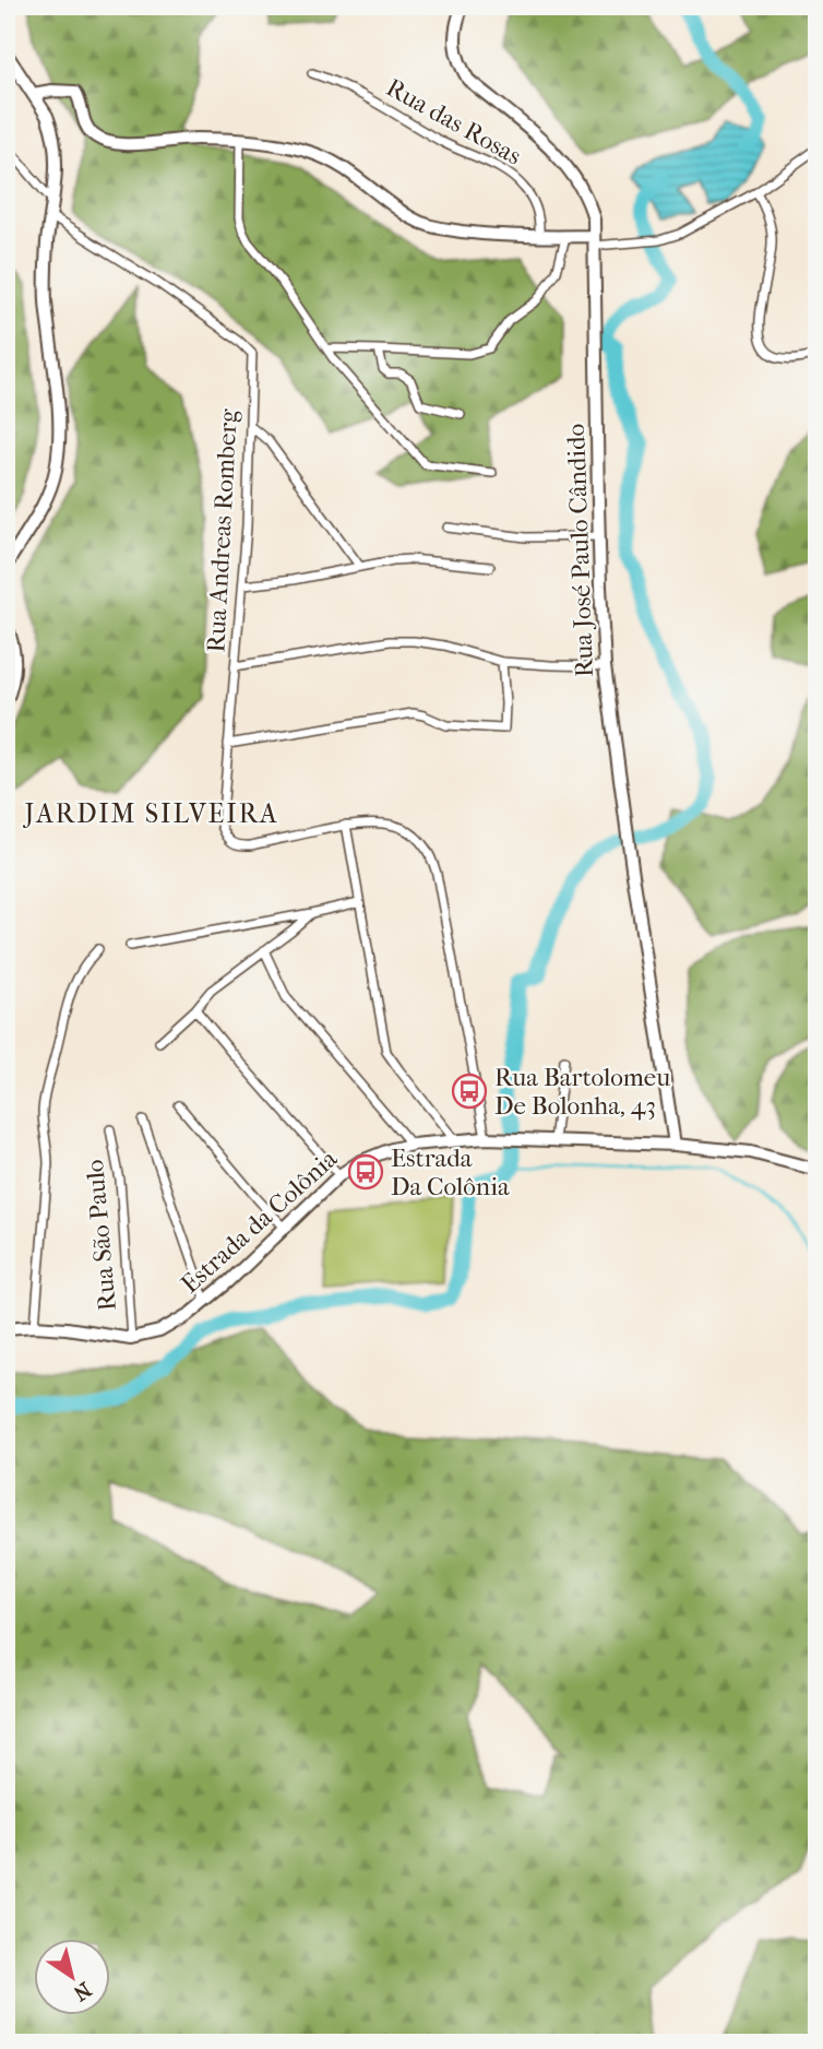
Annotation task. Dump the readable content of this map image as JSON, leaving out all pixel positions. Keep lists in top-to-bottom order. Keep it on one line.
{"streets":{"street":["Rua das Rosas","Rua Andreas Romberg","Rua José Paulo Cândido","Estrada da Colônia","Rua São Paulo"]},"crossings":[["Rua José Paulo Cândido","Estrada da Colônia"],["Estrada da Colônia","Rua São Paulo"]],"districts":["JARDIM SILVEIRA"],"places":{"bus stop":["Rua Bartolomeu De Bolonha, 43","Estrada Da Colônia"]},"north":"bottom right"}
